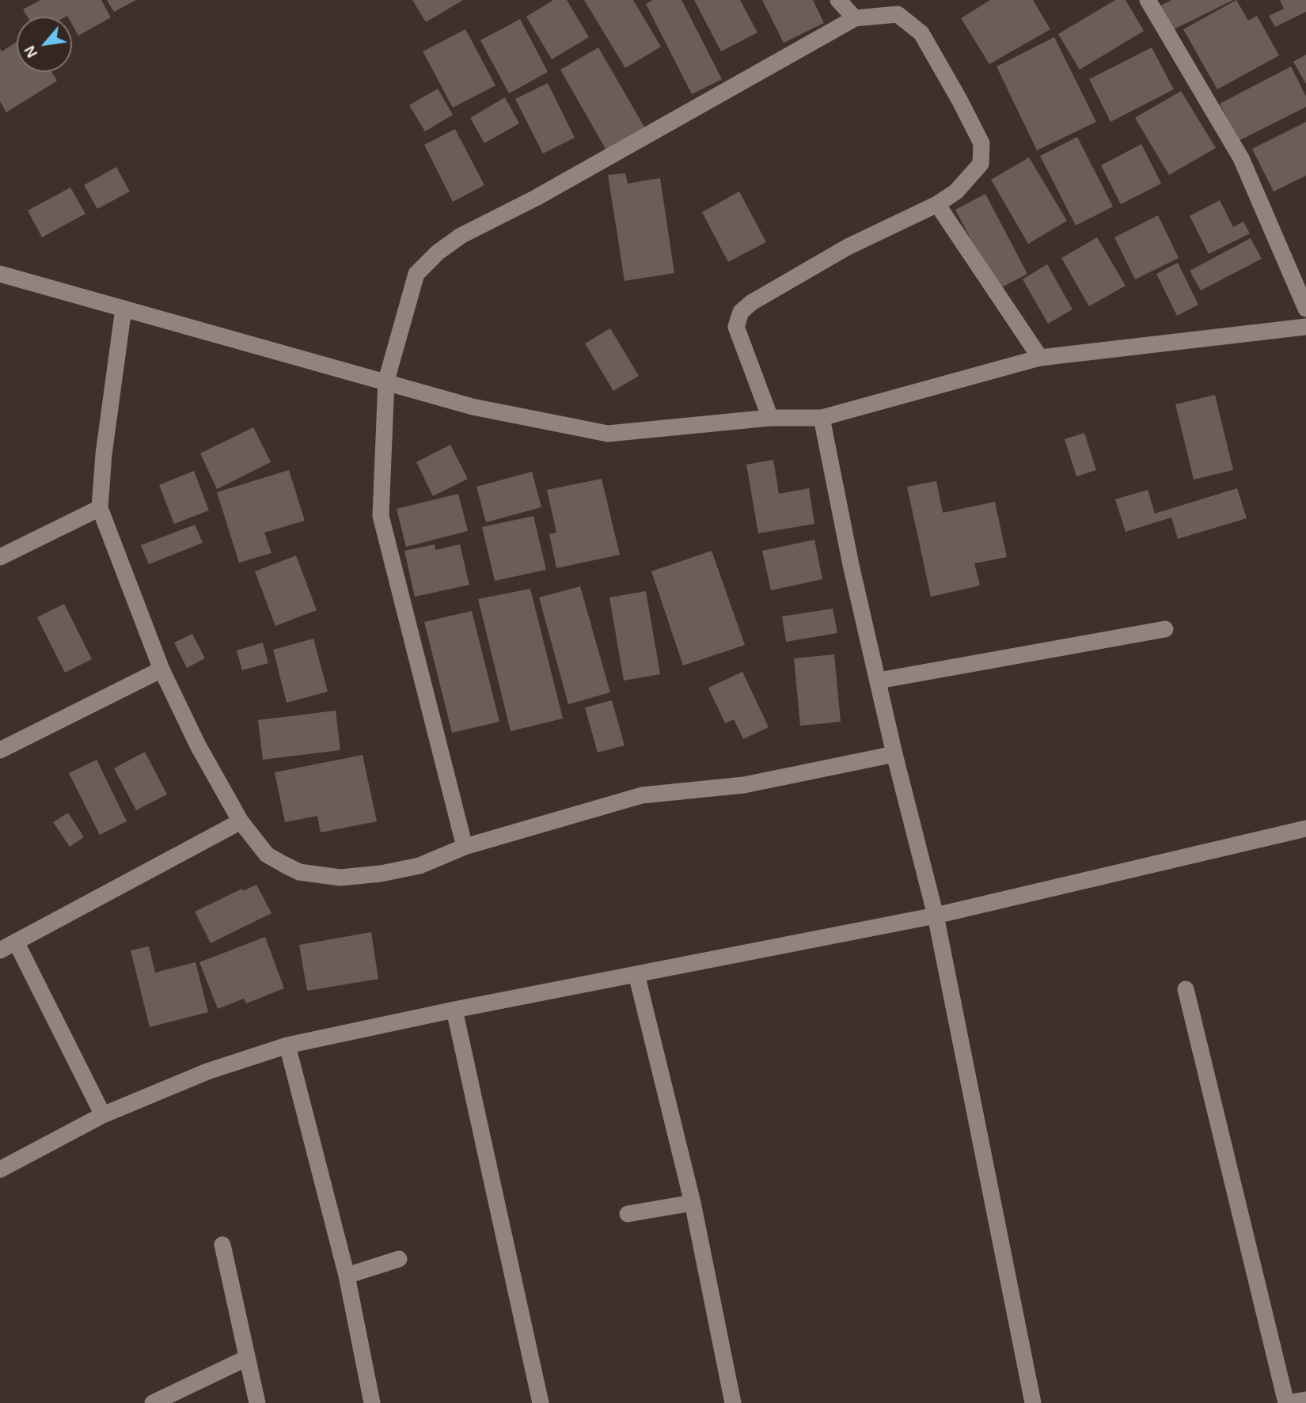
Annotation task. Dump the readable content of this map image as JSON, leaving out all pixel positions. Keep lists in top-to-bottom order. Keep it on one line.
{"north":"bottom left"}
